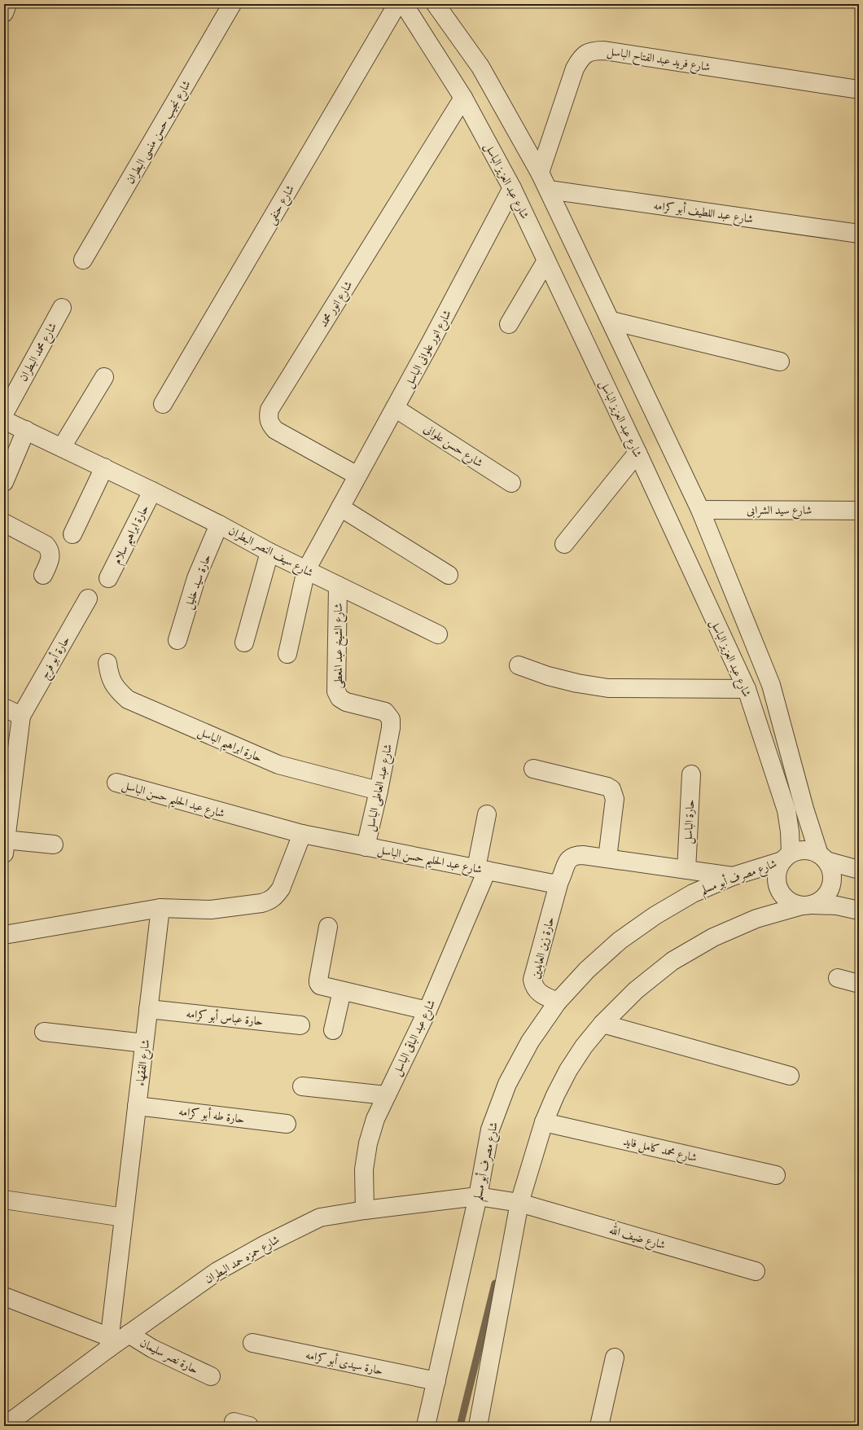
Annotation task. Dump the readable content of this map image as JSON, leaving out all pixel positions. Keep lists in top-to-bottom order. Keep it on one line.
{"streets":{"street":["شارع فريد عبد الفتاح الباسل","شارع نجيب حسن منسى البطران","شارع عبد العزيز الباسل","شارع حنفى","شارع عبد اللطيف أبو كرامه","شارع انور محمد","شارع انور علوانى الباسل","شارع محمد البطران","شارع حسن علوانى","شارع سيد الشرابى","حارة ابراهيم سلام","شارع سيف النصر البطران","حارة سيد خليل","شارع الشيخ عبد المعطى","حارة أبو فرج","حارة ابراهيم الباسل","شارع عبد العاطى الباسل","شارع عبد الحليم حسن الباسل","حارة الباسل","شارع مصرف أبو مسلم","حارة زين العابدين","حارة عباس أبو كرامه","شارع عبد الباقى الباسل","شارع الفقهاء","حارة طه أبو كرامه","شارع محمد كامل فايد","شارع ضيف الله","شارع حمزه حمد البطران","حارة نصر سليمان","حارة سيدى أبو كرامه"]},"crossings":[["شارع عبد العزيز الباسل","شارع انور محمد"],["شارع عبد العزيز الباسل","شارع انور علوانى الباسل"],["شارع عبد العزيز الباسل","شارع مصرف أبو مسلم"],["شارع انور محمد","شارع انور علوانى الباسل"],["شارع انور علوانى الباسل","شارع حسن علوانى"],["شارع انور علوانى الباسل","شارع سيف النصر البطران"],["حارة ابراهيم سلام","شارع سيف النصر البطران"],["شارع سيف النصر البطران","حارة سيد خليل"],["شارع سيف النصر البطران","شارع الشيخ عبد المعطى"],["شارع الشيخ عبد المعطى","شارع عبد العاطى الباسل"],["حارة ابراهيم الباسل","شارع عبد العاطى الباسل"],["شارع عبد العاطى الباسل","شارع عبد الحليم حسن الباسل"],["شارع عبد الحليم حسن الباسل","حارة زين العابدين"],["شارع عبد الحليم حسن الباسل","شارع عبد الباقى الباسل"],["شارع مصرف أبو مسلم","حارة زين العابدين"],["شارع مصرف أبو مسلم","شارع حمزه حمد البطران"],["شارع مصرف أبو مسلم","حارة سيدى أبو كرامه"],["حارة عباس أبو كرامه","شارع الفقهاء"],["شارع عبد الباقى الباسل","شارع حمزه حمد البطران"],["شارع الفقهاء","حارة طه أبو كرامه"],["شارع الفقهاء","شارع حمزه حمد البطران"],["شارع ضيف الله","شارع حمزه حمد البطران"],["شارع حمزه حمد البطران","حارة نصر سليمان"]]}
